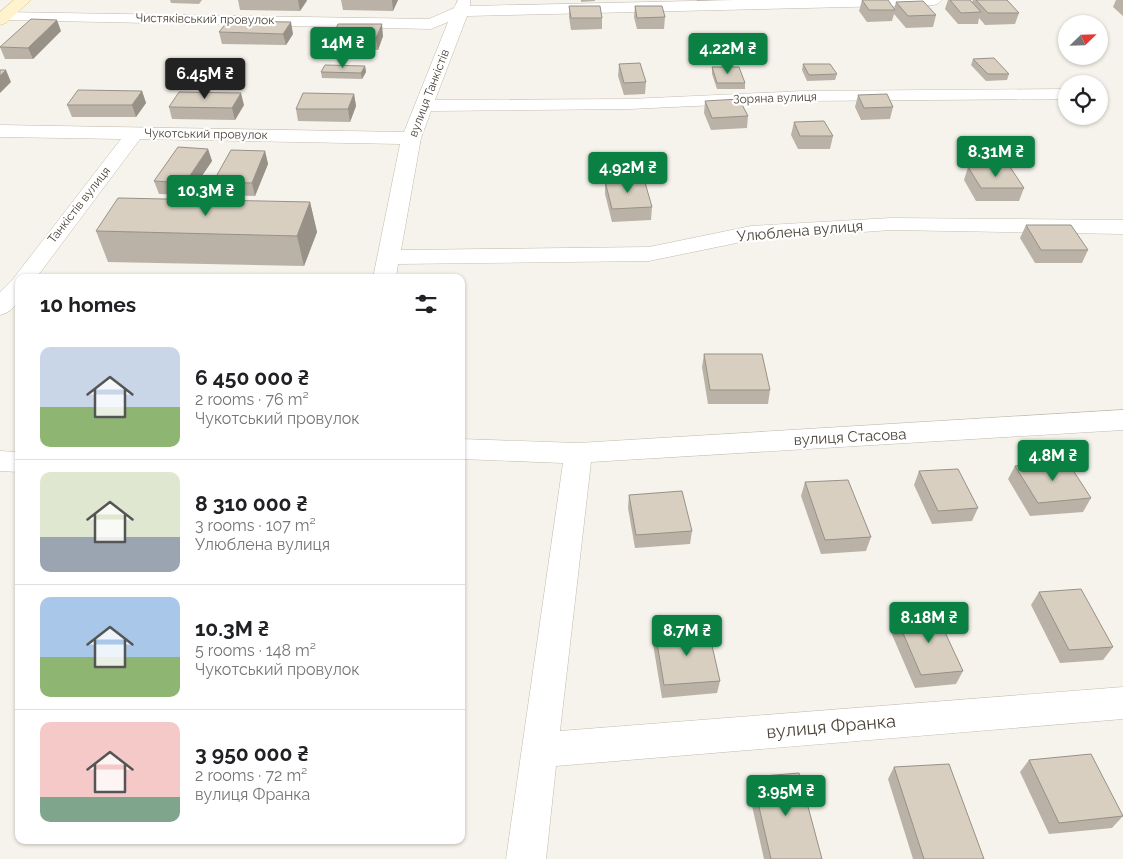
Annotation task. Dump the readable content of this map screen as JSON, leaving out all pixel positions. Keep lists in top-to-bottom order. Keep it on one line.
{"streets":{"street":["Чистяківський провулок","вулиця Танкістів","Зоряна вулиця","Чукотський провулок","Танкістів вулиця","Улюблена вулиця","вулиця Стасова","вулиця Франка"]},"crossings":[["Чистяківський провулок","вулиця Танкістів"],["вулиця Танкістів","Зоряна вулиця"],["вулиця Танкістів","Чукотський провулок"],["вулиця Танкістів","Улюблена вулиця"],["Чукотський провулок","Танкістів вулиця"]],"north":"top right","page":{"price":["14M ₴","4.22M ₴","6.45M ₴","8.31M ₴","4.92M ₴","10.3M ₴","4.8M ₴","8.18M ₴","8.7M ₴","3.95M ₴"],"heading":"10 homes","list":[{"name":"6 450 000 ₴","note":"2 rooms · 76 m² · Чукотський провулок"},{"name":"8 310 000 ₴","note":"3 rooms · 107 m² · Улюблена вулиця"},{"name":"10.3M ₴","note":"5 rooms · 148 m² · Чукотський провулок"},{"name":"3 950 000 ₴","note":"2 rooms · 72 m² · вулиця Франка"}]}}
